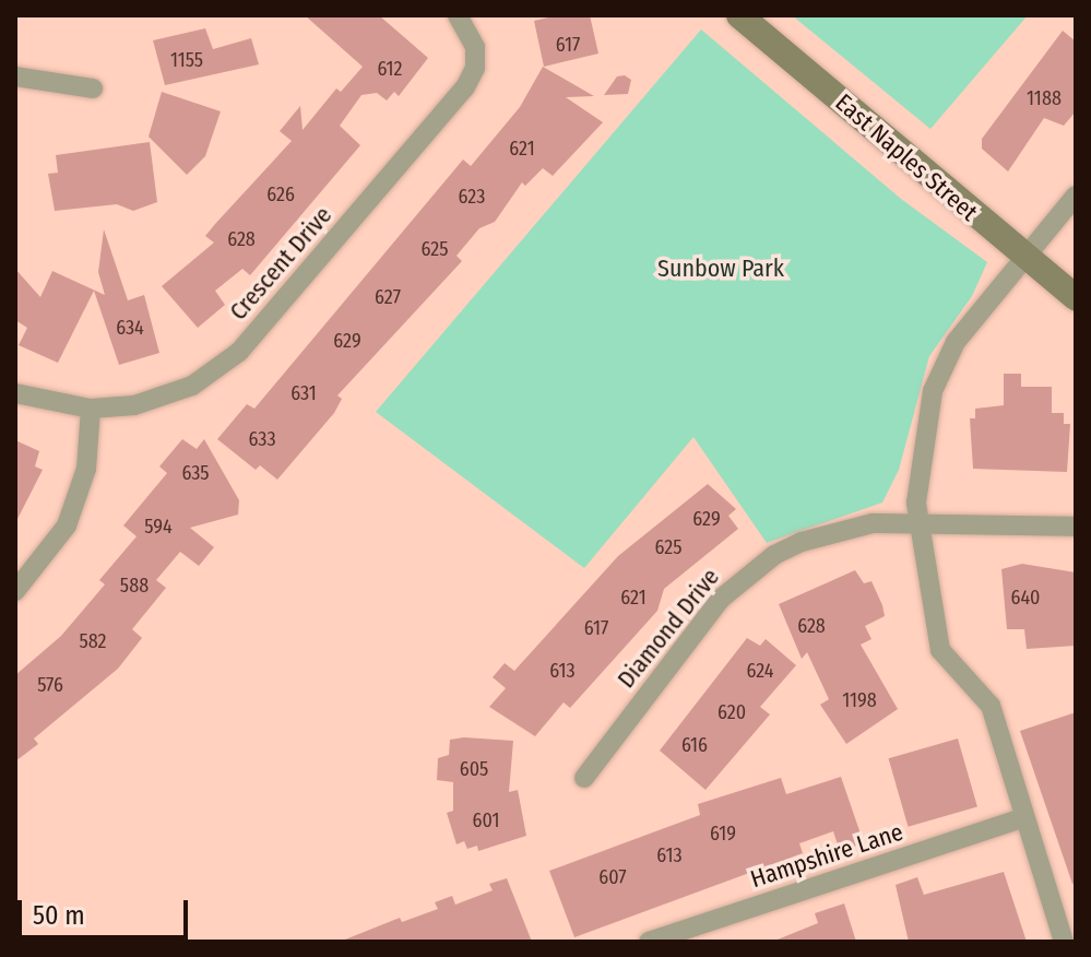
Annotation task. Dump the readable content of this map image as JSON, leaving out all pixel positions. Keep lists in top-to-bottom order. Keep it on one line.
{"streets":{"street":["East Naples Street","Crescent Drive","Diamond Drive","Hampshire Lane"]},"parks":["Sunbow Park"],"house_numbers":["617","1155","612","1188","621","626","623","628","625","627","634","629","631","633","635","629","594","625","588","621","640","628","617","582","613","624","576","1198","620","616","605","601","619","613","607"],"scale_bar":"50 m"}
